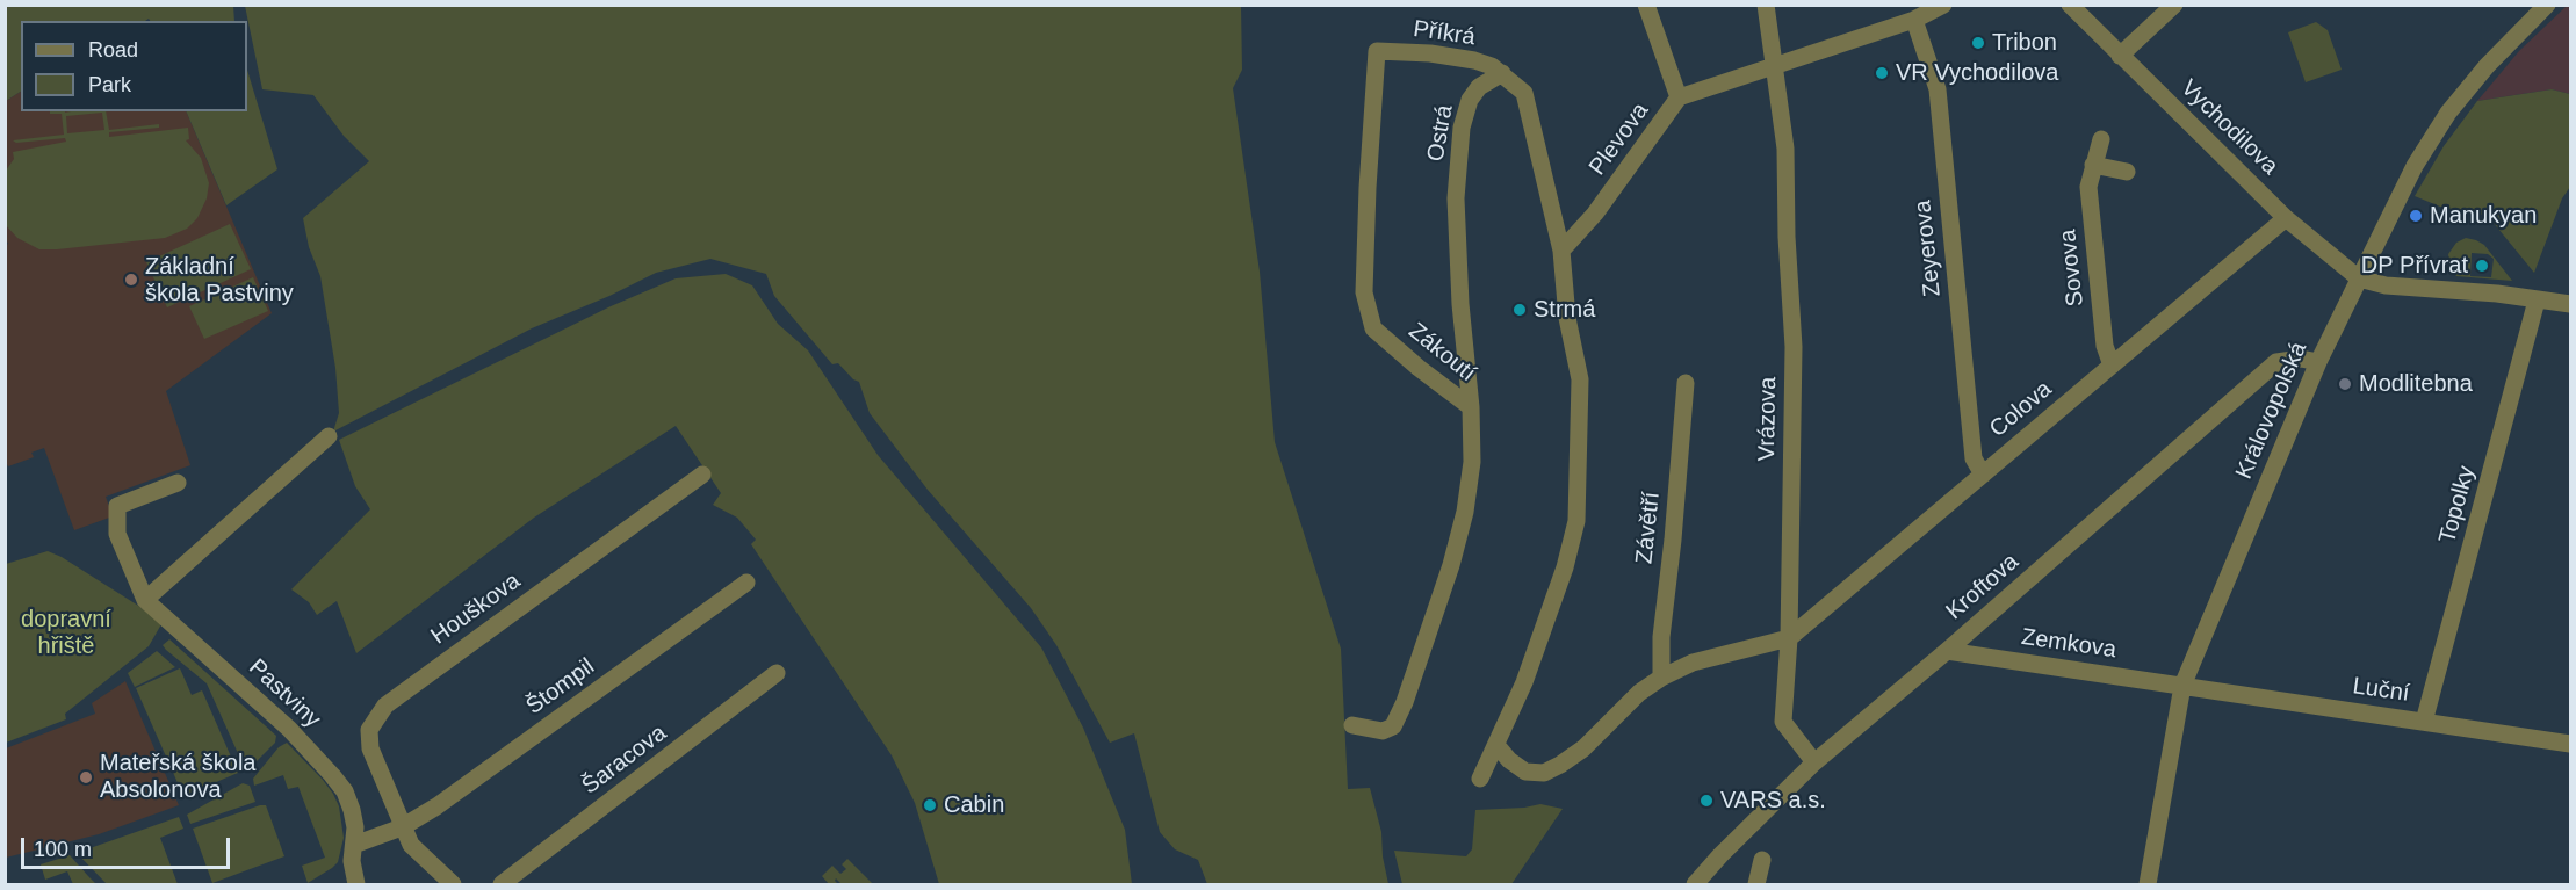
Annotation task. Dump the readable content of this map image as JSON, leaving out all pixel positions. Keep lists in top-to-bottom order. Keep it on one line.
{"streets":{"street":["Příkrá","Vychodilova","Ostrá","Plevova","Zeyerova","Sovova","Zákoutí","Colova","Královopolská","Vrázova","Topolky","Závětří","Kroftova","Houškova","Zemkova","Štompil","Luční","Pastviny","Šaracova"]},"crossings":[["Příkrá","Ostrá"],["Příkrá","Zákoutí"],["Vychodilova","Colova"],["Vychodilova","Královopolská"],["Ostrá","Zákoutí"],["Zeyerova","Colova"],["Sovova","Colova"],["Colova","Vrázova"],["Královopolská","Kroftova"],["Královopolská","Zemkova"],["Královopolská","Luční"],["Vrázova","Kroftova"],["Topolky","Luční"],["Kroftova","Zemkova"],["Houškova","Štompil"],["Zemkova","Luční"]],"parks":["dopravní hřiště"],"places":["Tribon","VR Vychodilova","Manukyan","DP Přívrat","Základní škola Pastviny","Strmá","Modlitebna","Mateřská škola Absolonova","VARS a.s.","Cabin"],"legend":["Road","Park"],"scale_bar":"100 m"}
